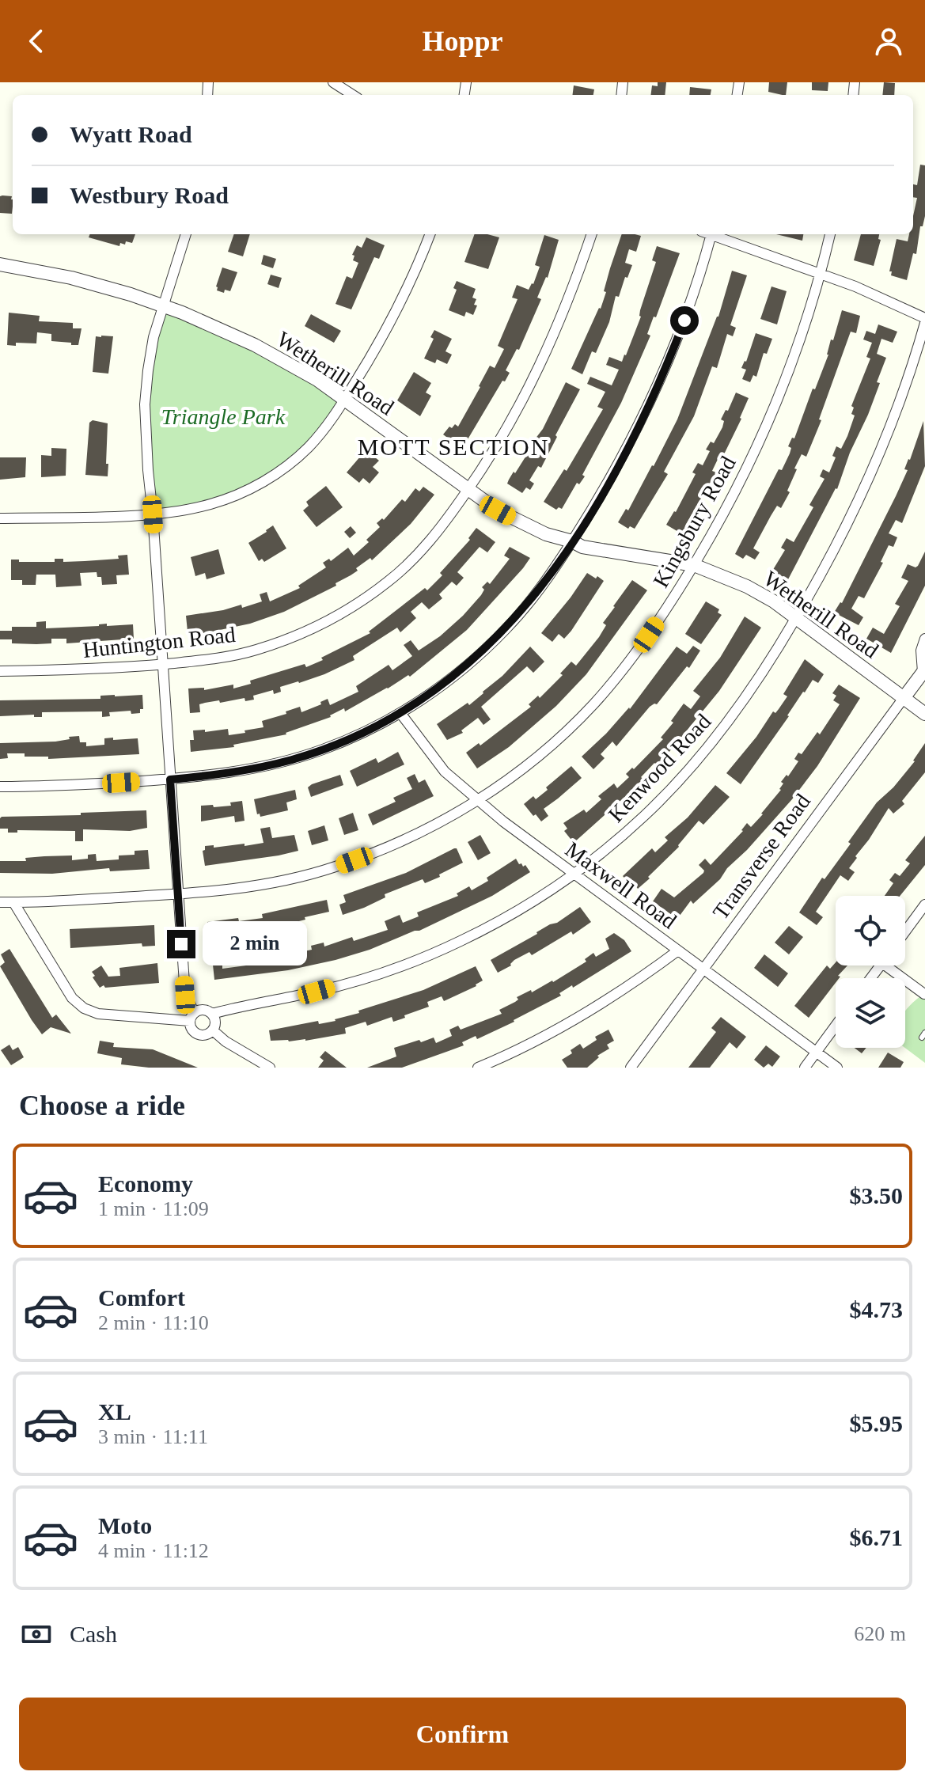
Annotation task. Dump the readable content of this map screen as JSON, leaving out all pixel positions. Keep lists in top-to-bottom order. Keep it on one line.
{"streets":{"street":["Wetherill Road","Kingsbury Road","Huntington Road","Kenwood Road","Transverse Road","Maxwell Road"]},"crossings":[["Wetherill Road","Kingsbury Road"],["Wetherill Road","Huntington Road"],["Wetherill Road","Kenwood Road"],["Wetherill Road","Transverse Road"],["Kingsbury Road","Maxwell Road"],["Kenwood Road","Maxwell Road"],["Transverse Road","Maxwell Road"]],"districts":["MOTT SECTION"],"parks":["Triangle Park"],"page":{"header":"Hoppr","banner":["Wyatt Road","Westbury Road"],"bubble":"2 min","heading":"Choose a ride","list":[{"name":"Economy","note":"1 min · 11:09","value":"$3.50"},{"name":"Comfort","note":"2 min · 11:10","value":"$4.73"},{"name":"XL","note":"3 min · 11:11","value":"$5.95"},{"name":"Moto","note":"4 min · 11:12","value":"$6.71"}],"pay":["Cash","620 m"],"buttons":"Confirm"}}
